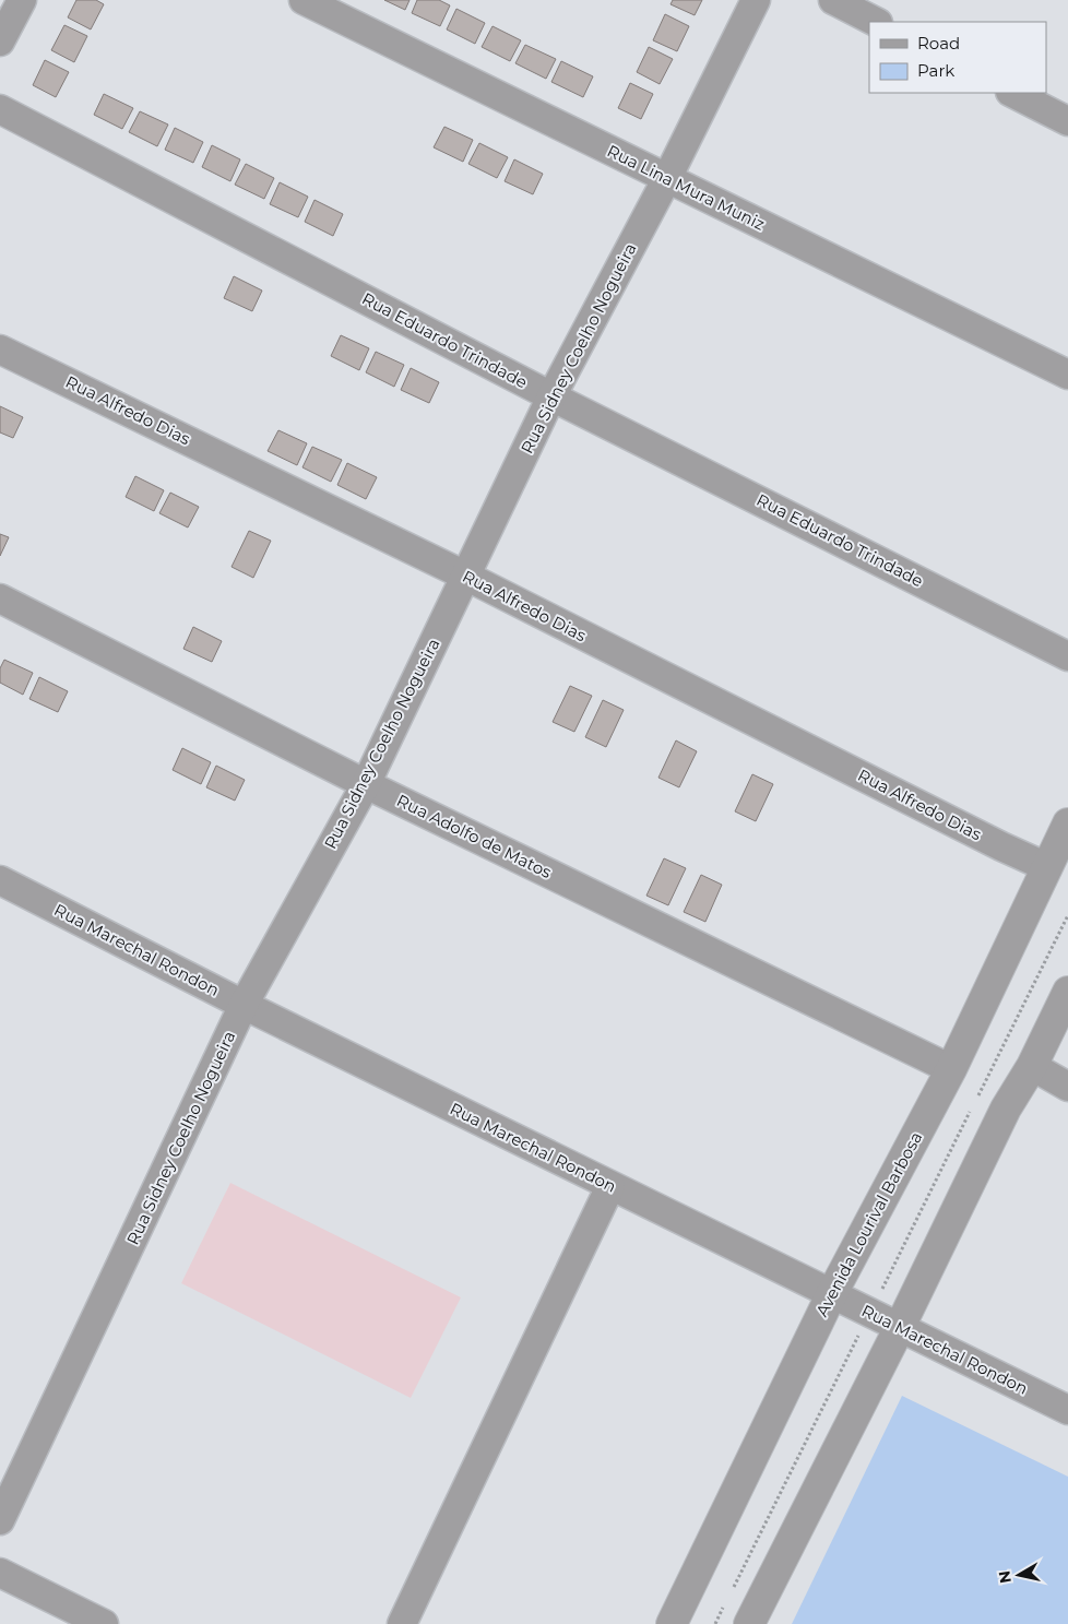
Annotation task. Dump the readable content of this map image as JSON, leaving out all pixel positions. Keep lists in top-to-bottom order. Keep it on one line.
{"streets":{"street":["Rua Lina Mura Muniz","Rua Eduardo Trindade","Rua Sidney Coelho Nogueira","Rua Alfredo Dias","Rua Adolfo de Matos","Rua Marechal Rondon","Avenida Lourival Barbosa"]},"crossings":[["Rua Lina Mura Muniz","Rua Sidney Coelho Nogueira"],["Rua Eduardo Trindade","Rua Sidney Coelho Nogueira"],["Rua Sidney Coelho Nogueira","Rua Alfredo Dias"],["Rua Sidney Coelho Nogueira","Rua Adolfo de Matos"],["Rua Sidney Coelho Nogueira","Rua Marechal Rondon"],["Rua Alfredo Dias","Avenida Lourival Barbosa"],["Rua Adolfo de Matos","Avenida Lourival Barbosa"],["Rua Marechal Rondon","Avenida Lourival Barbosa"]],"legend":["Road","Park"],"north":"left"}
